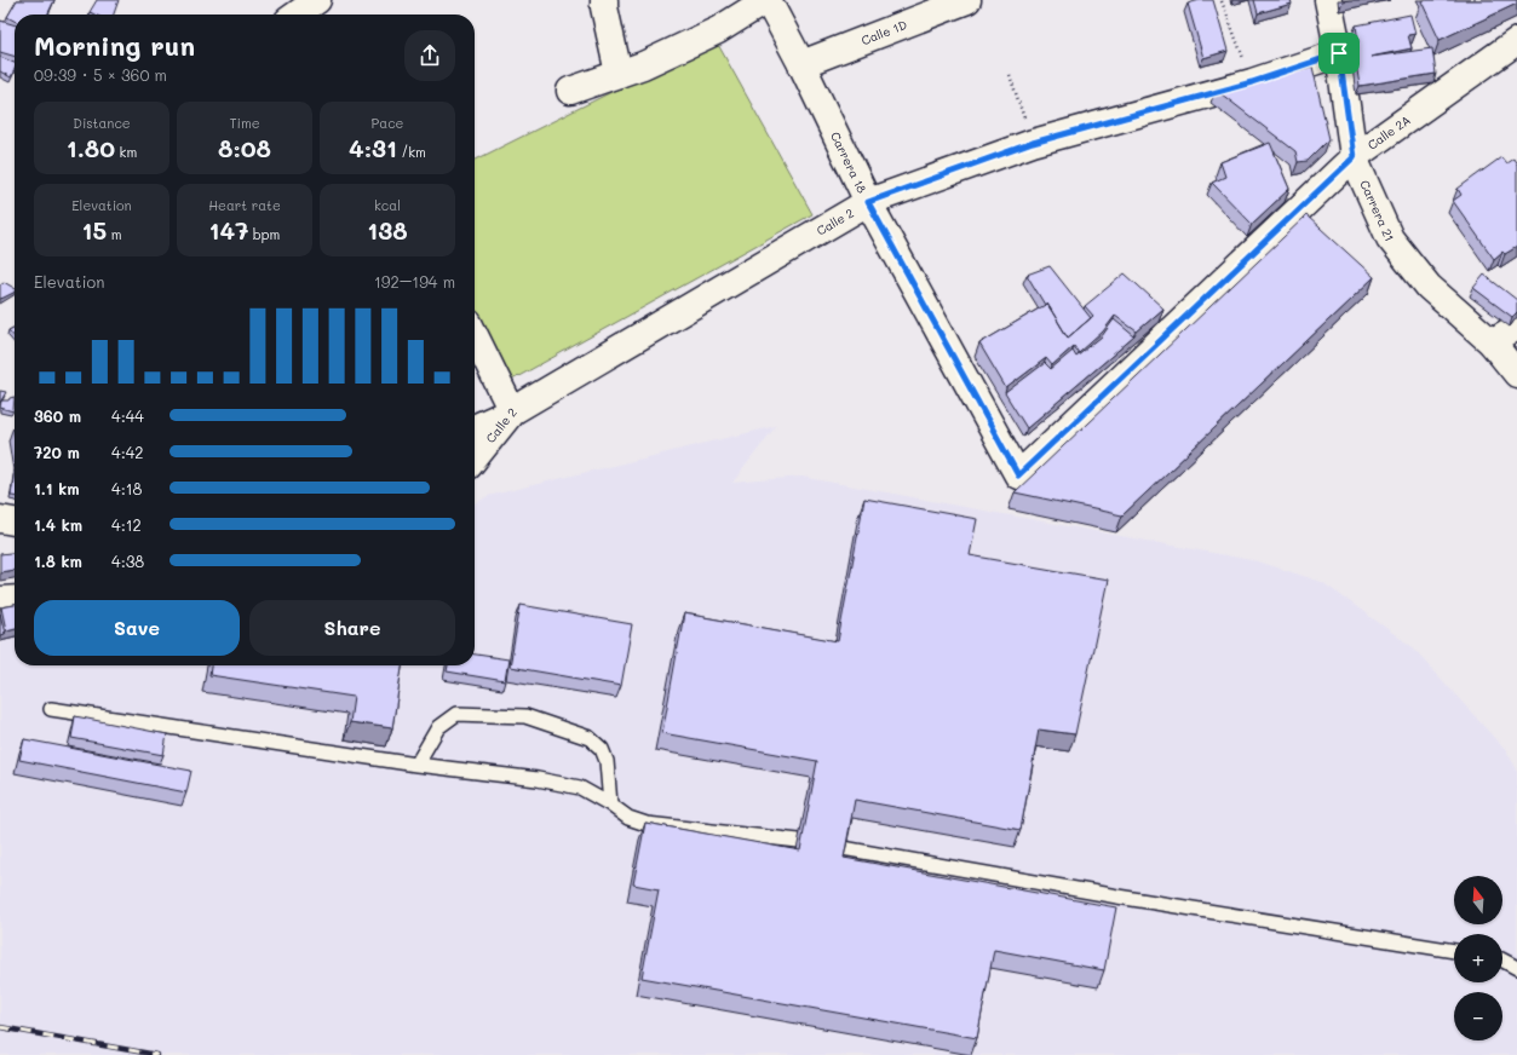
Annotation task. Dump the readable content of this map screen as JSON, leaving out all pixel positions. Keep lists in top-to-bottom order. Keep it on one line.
{"streets":{"street":["Calle 1D","Calle 2A","Carrera 18","Carrera 21","Calle 2"]},"crossings":[["Calle 1D","Carrera 18"],["Calle 2A","Carrera 18"],["Calle 2A","Carrera 21"],["Carrera 18","Calle 2"],["Carrera 21","Calle 2"]],"north":"top","page":{"heading":["Morning run","09:39 · 5 × 360 m"],"stats":[["Distance","1.80 km"],["Time","8:08"],["Pace","4:31 /km"],["Elevation","15 m"],["Heart rate","147 bpm"],["kcal","138"]],"chart":["Elevation","192–194 m"],"list":[{"name":"360 m","note":"4:44"},{"name":"720 m","note":"4:42"},{"name":"1.1 km","note":"4:18"},{"name":"1.4 km","note":"4:12"},{"name":"1.8 km","note":"4:38"}],"buttons":["Save","Share"],"map_buttons":["+","−"]}}
